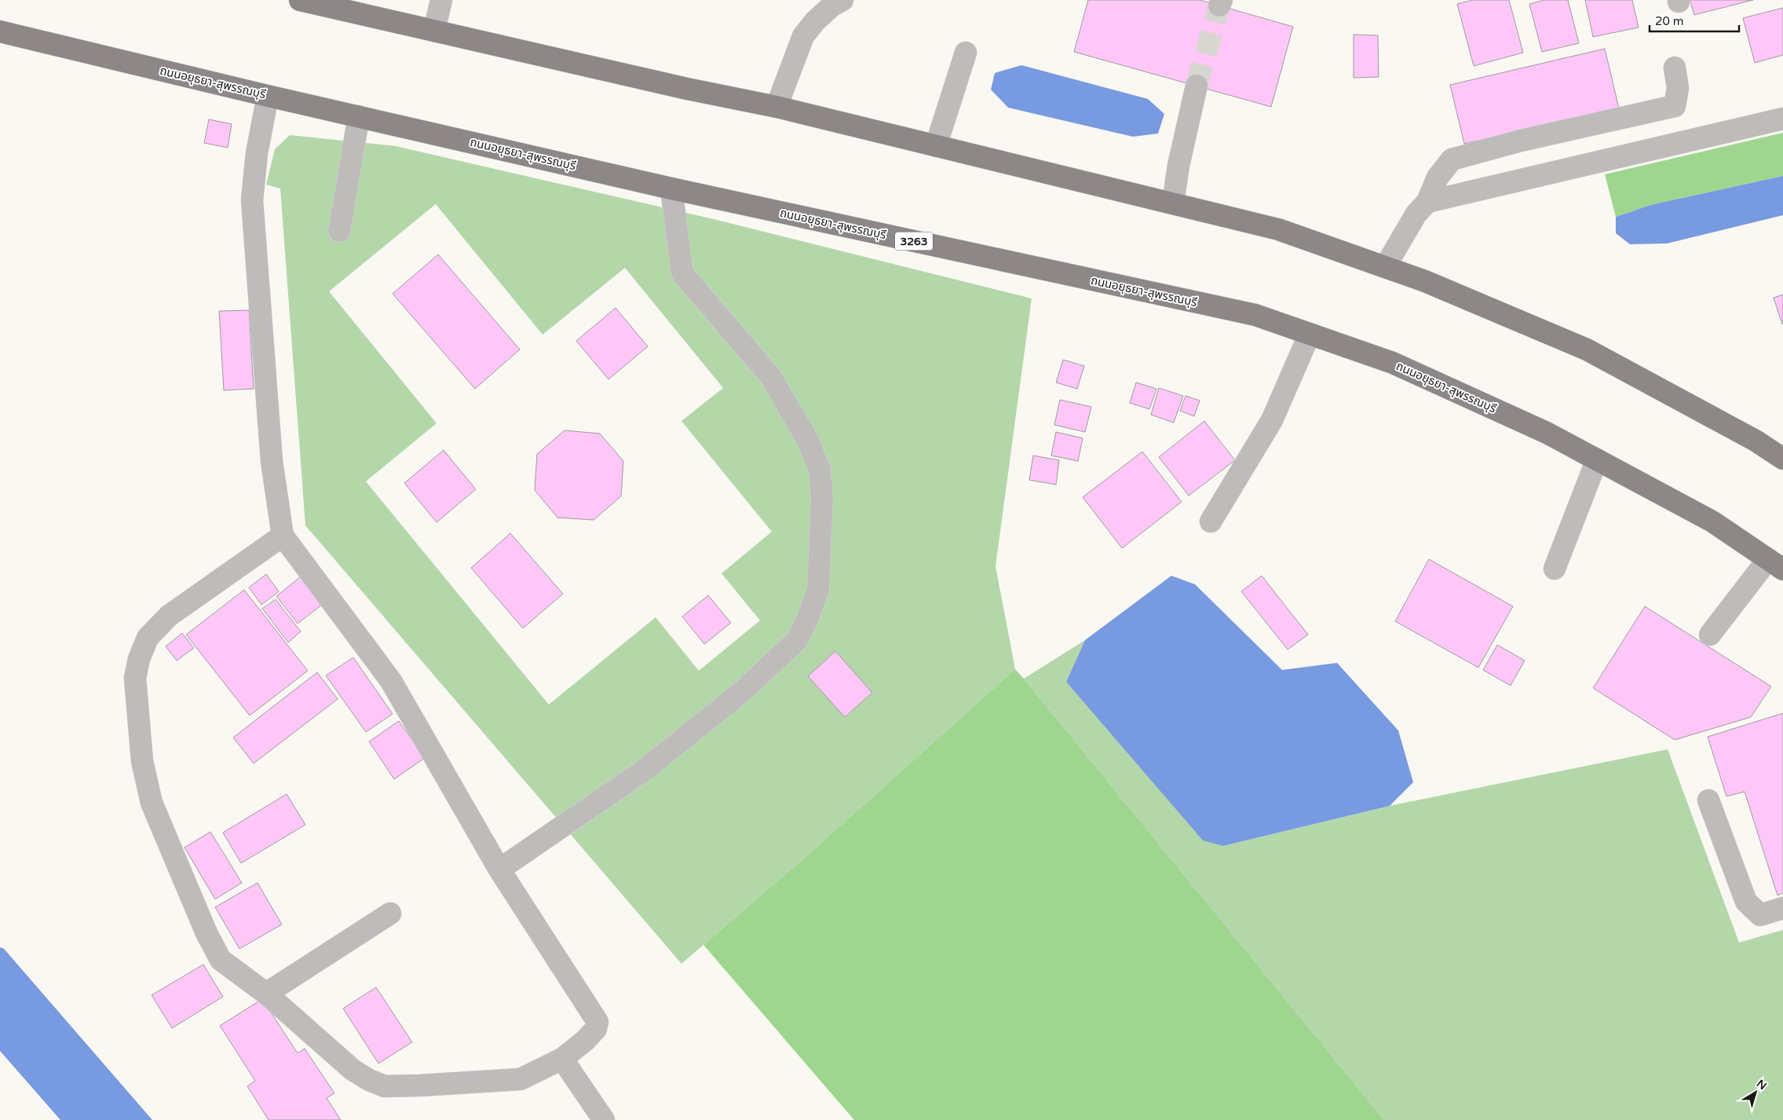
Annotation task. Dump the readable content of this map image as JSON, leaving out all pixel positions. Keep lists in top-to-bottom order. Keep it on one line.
{"streets":{"main road":["ถนนอยุธยา-สุพรรณบุรี","3263"]},"scale_bar":"20 m","north":"top right"}
